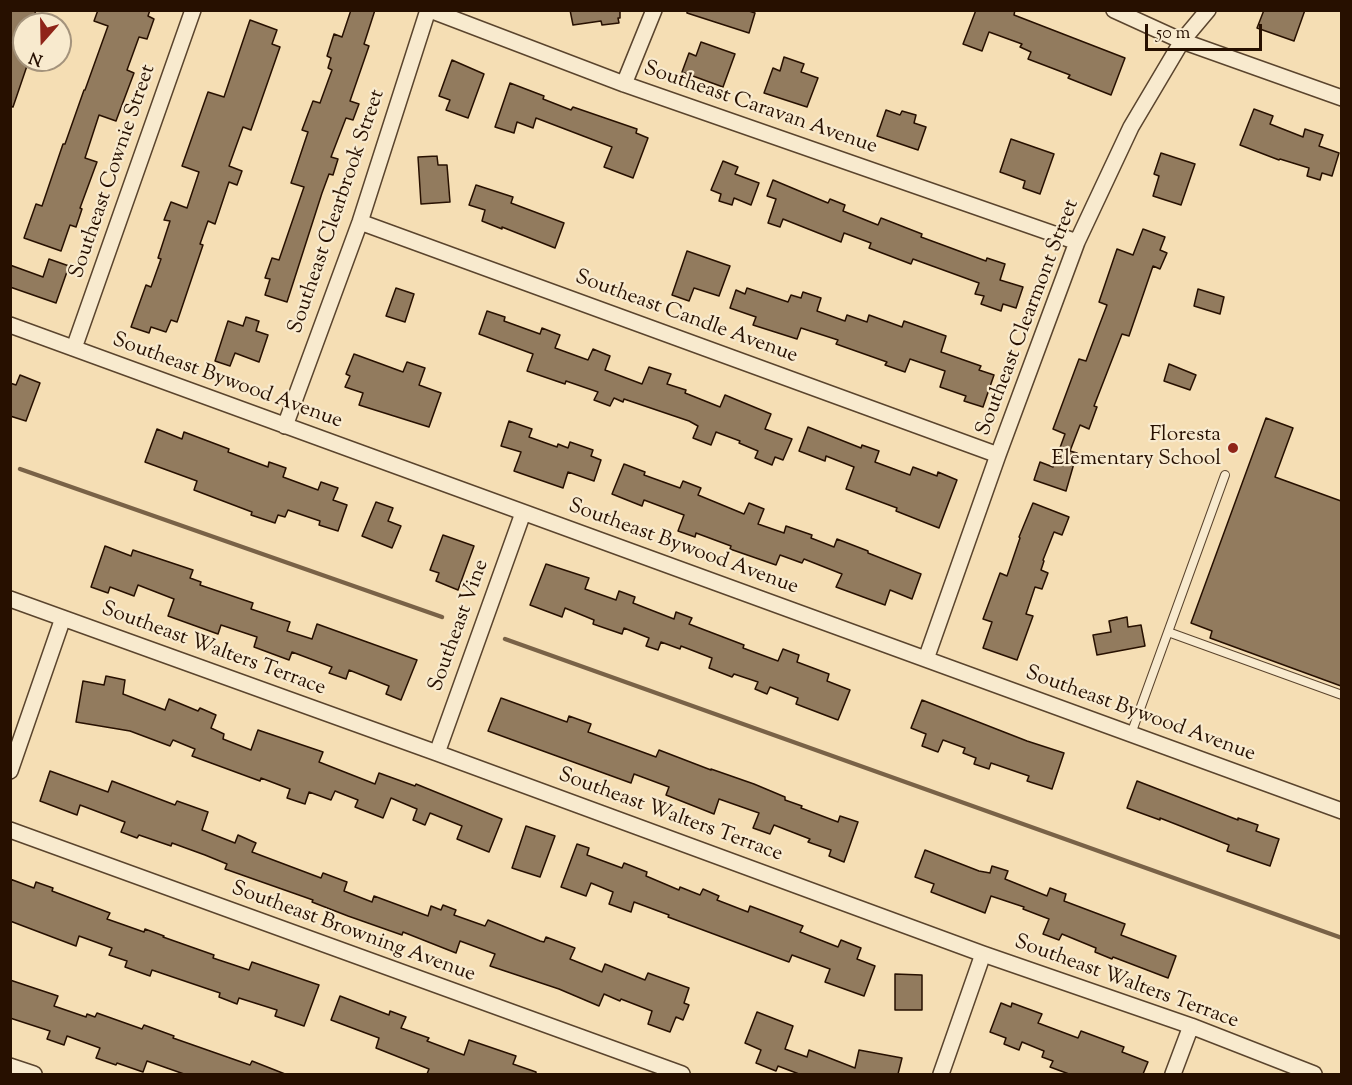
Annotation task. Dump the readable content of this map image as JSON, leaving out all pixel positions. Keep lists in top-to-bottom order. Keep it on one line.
{"streets":{"street":["Southeast Caravan Avenue","Southeast Cownie Street","Southeast Clearbrook Street","Southeast Candle Avenue","Southeast Clearmont Street","Southeast Bywood Avenue","Southeast Vine","Southeast Walters Terrace","Southeast Browning Avenue"]},"crossings":[["Southeast Caravan Avenue","Southeast Clearbrook Street"],["Southeast Caravan Avenue","Southeast Clearmont Street"],["Southeast Cownie Street","Southeast Bywood Avenue"],["Southeast Clearbrook Street","Southeast Candle Avenue"],["Southeast Clearbrook Street","Southeast Bywood Avenue"],["Southeast Candle Avenue","Southeast Clearmont Street"],["Southeast Clearmont Street","Southeast Bywood Avenue"],["Southeast Bywood Avenue","Southeast Vine"],["Southeast Vine","Southeast Walters Terrace"]],"places":["Floresta Elementary School"],"scale_bar":"50 m","north":"bottom"}
